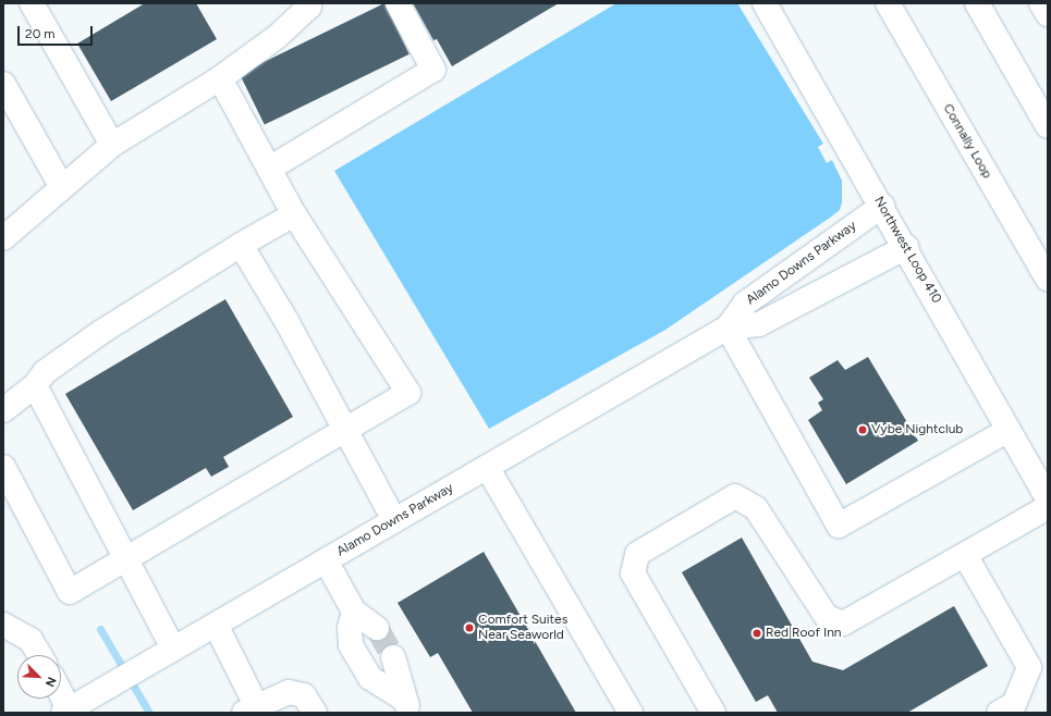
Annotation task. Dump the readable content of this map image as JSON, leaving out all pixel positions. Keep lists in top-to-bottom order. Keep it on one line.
{"streets":{"main road":["Connally Loop","Northwest Loop 410","Alamo Downs Parkway"]},"crossings":[["Northwest Loop 410","Alamo Downs Parkway"]],"places":["Vybe Nightclub","Comfort Suites Near Seaworld","Red Roof Inn"],"scale_bar":"20 m","north":"bottom right"}
